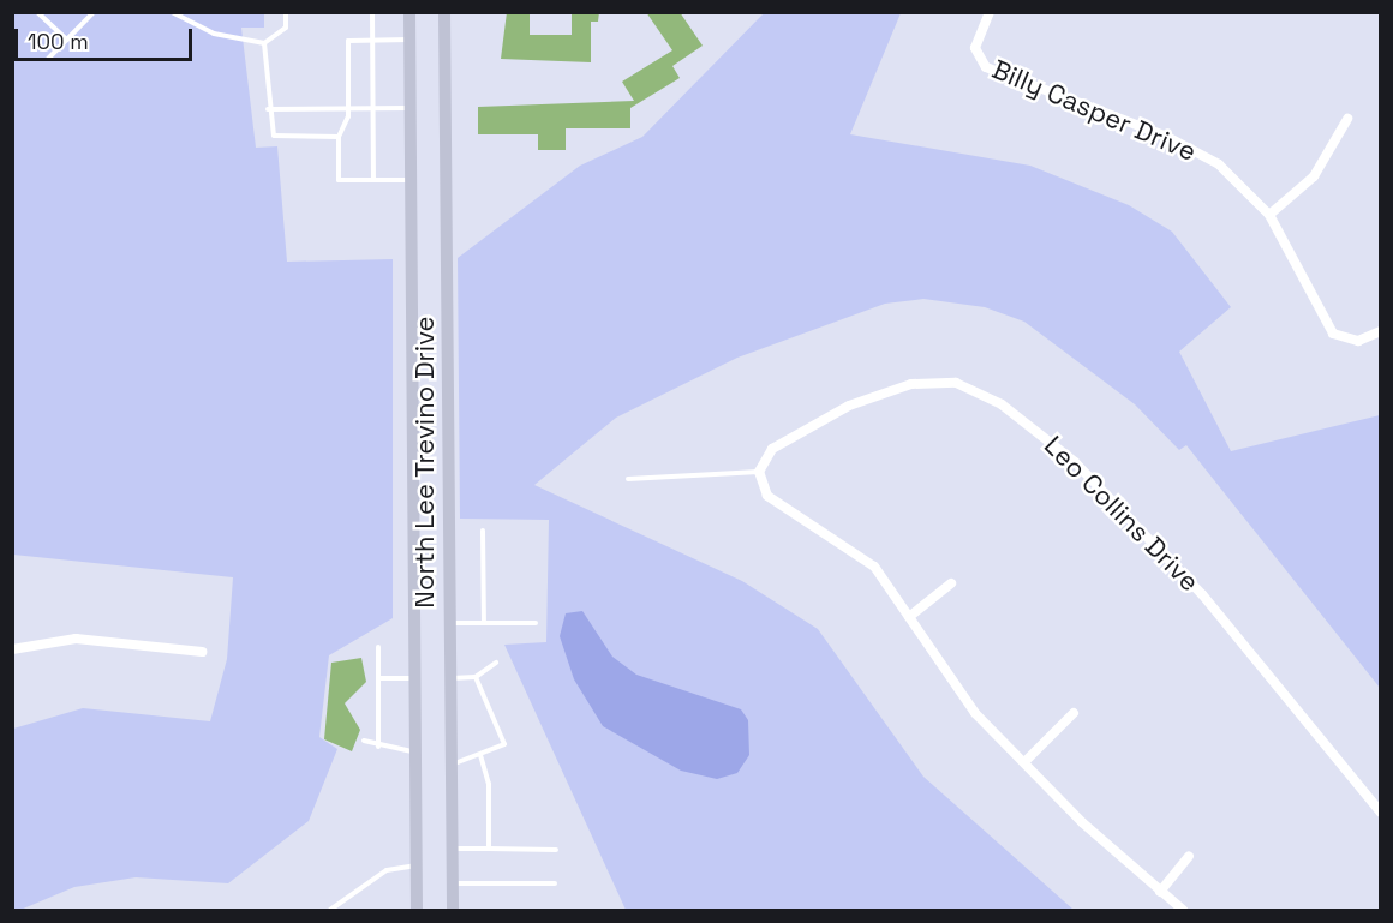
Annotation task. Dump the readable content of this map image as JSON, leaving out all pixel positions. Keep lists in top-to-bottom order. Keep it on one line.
{"streets":{"main road":["North Lee Trevino Drive"],"street":["Billy Casper Drive","Leo Collins Drive"]},"scale_bar":"100 m"}
